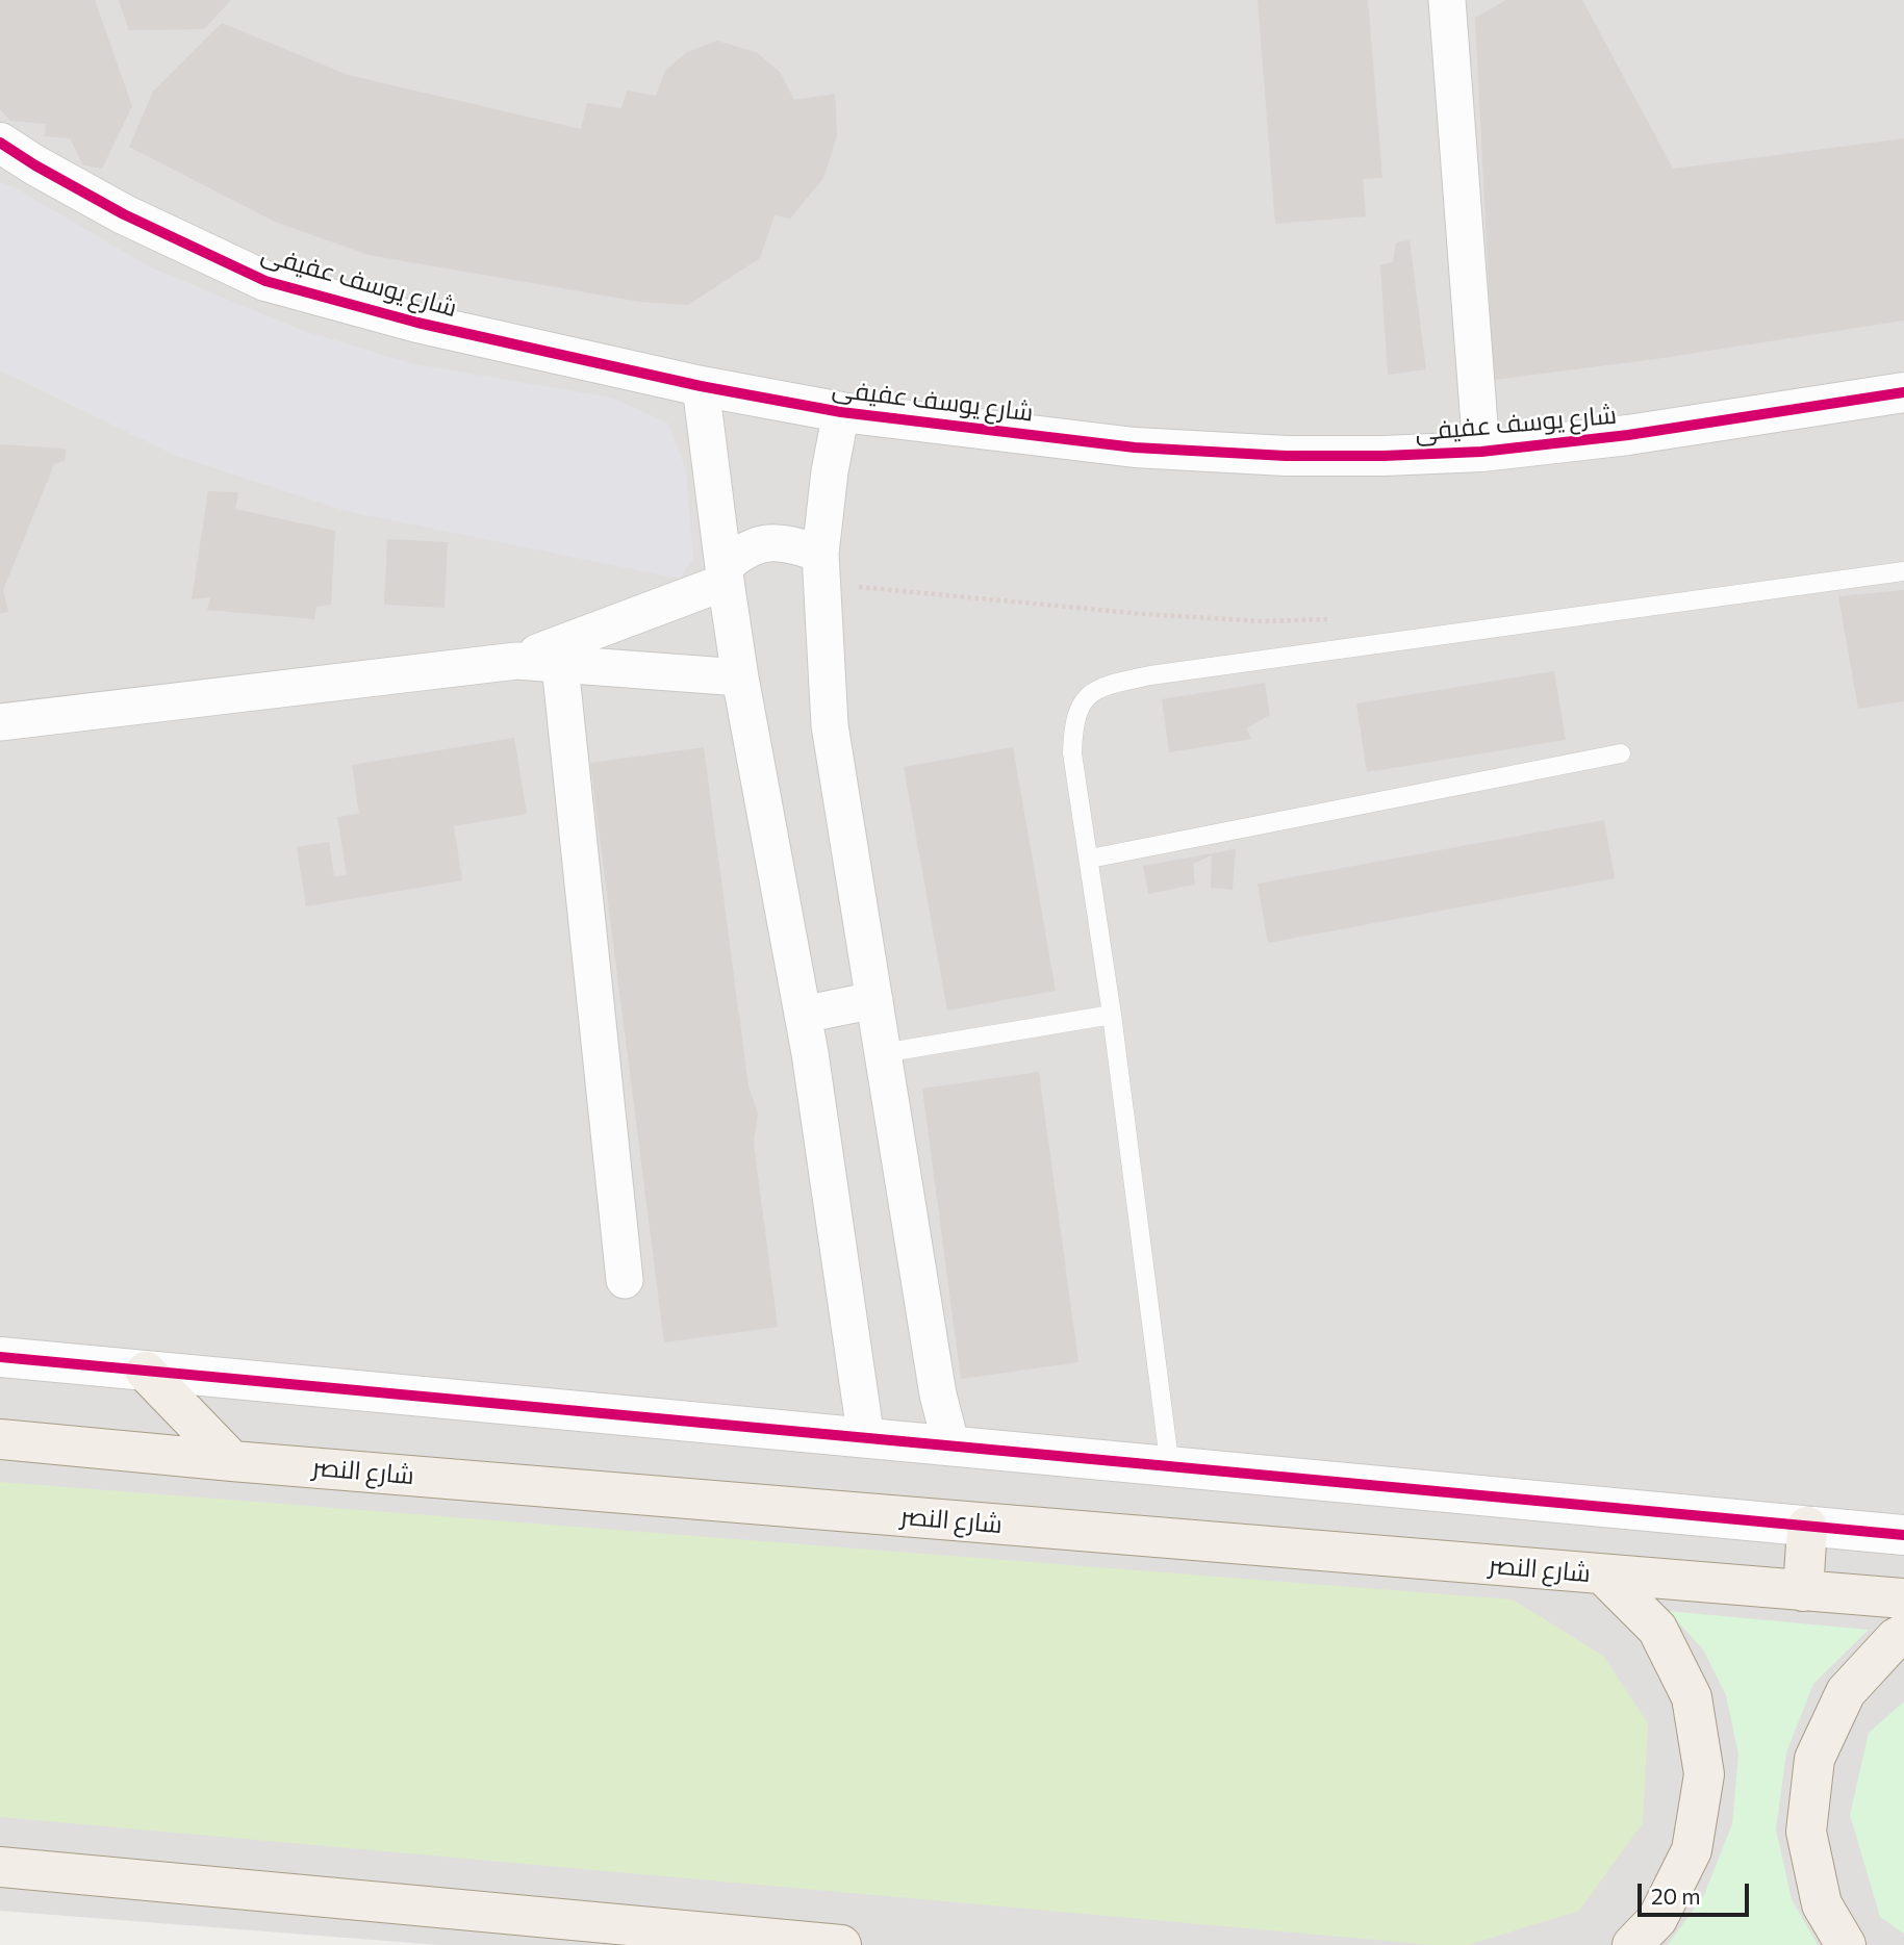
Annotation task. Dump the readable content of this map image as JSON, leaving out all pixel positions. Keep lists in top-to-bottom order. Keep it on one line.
{"streets":{"main road":["شارع النصر"],"street":["شارع يوسف عفيفى"]},"scale_bar":"20 m"}
